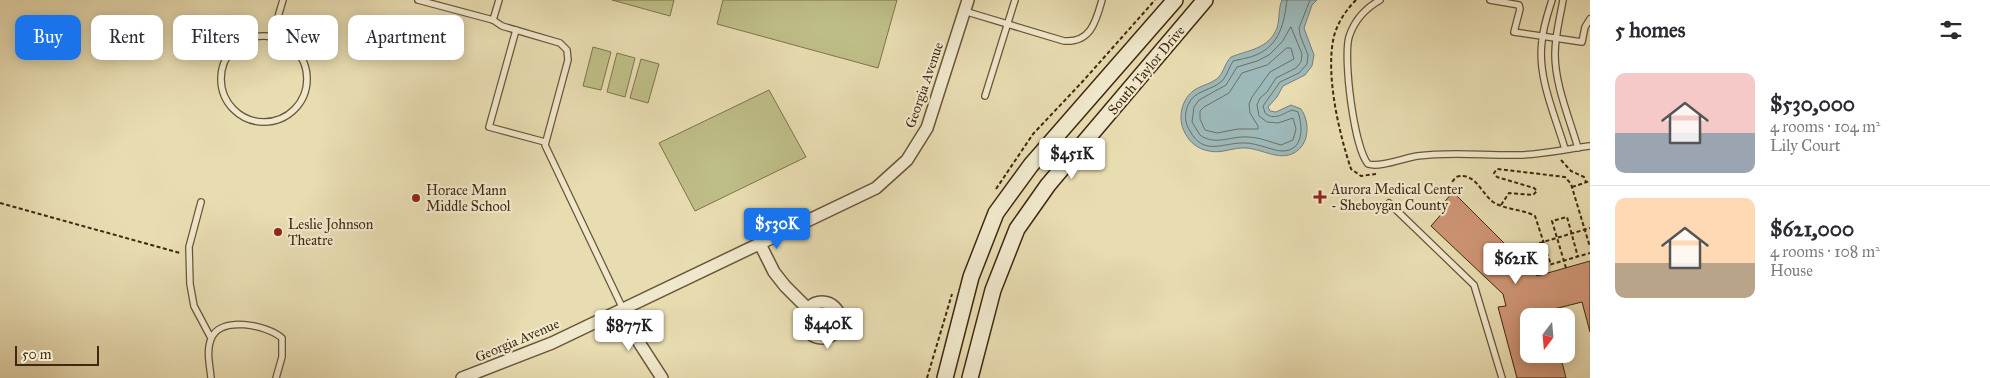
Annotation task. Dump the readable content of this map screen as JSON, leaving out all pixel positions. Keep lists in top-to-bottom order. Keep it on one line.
{"streets":{"main road":["South Taylor Drive"],"street":["Georgia Avenue"]},"places":{"health":["Aurora Medical Center - Sheboygan County"],"other":["Horace Mann Middle School","Leslie Johnson Theatre"]},"scale_bar":"50 m","north":"bottom","page":{"heading":"5 homes","chip":["Buy","Rent","Filters","New","Apartment"],"list":[{"name":"$530,000","note":"4 rooms · 104 m² · Lily Court"},{"name":"$621,000","note":"4 rooms · 108 m² · House"}],"price":["$451K","$530K","$621K","$440K","$877K"],"scale":"50 m"}}
